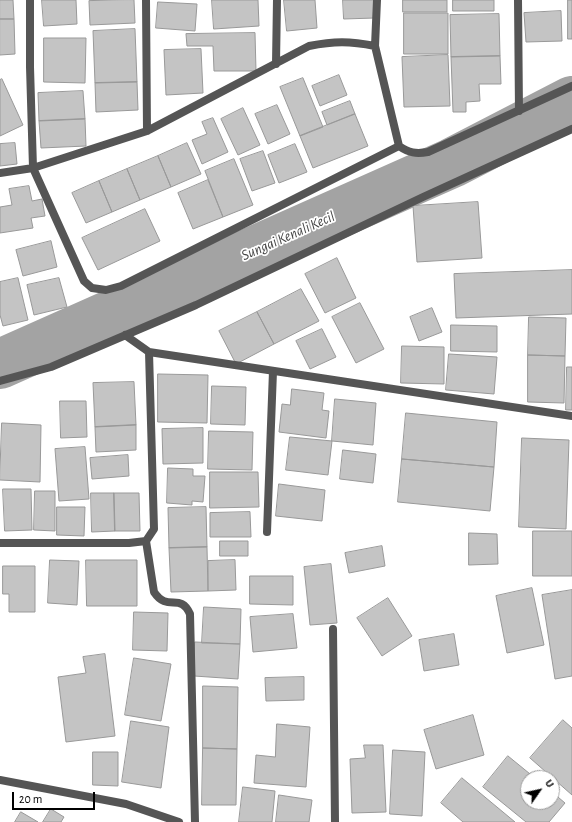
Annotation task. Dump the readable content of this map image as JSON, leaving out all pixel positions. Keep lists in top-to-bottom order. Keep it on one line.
{"water":["Sungai Kenali Kecil"],"scale_bar":"20 m","north":"top right"}
